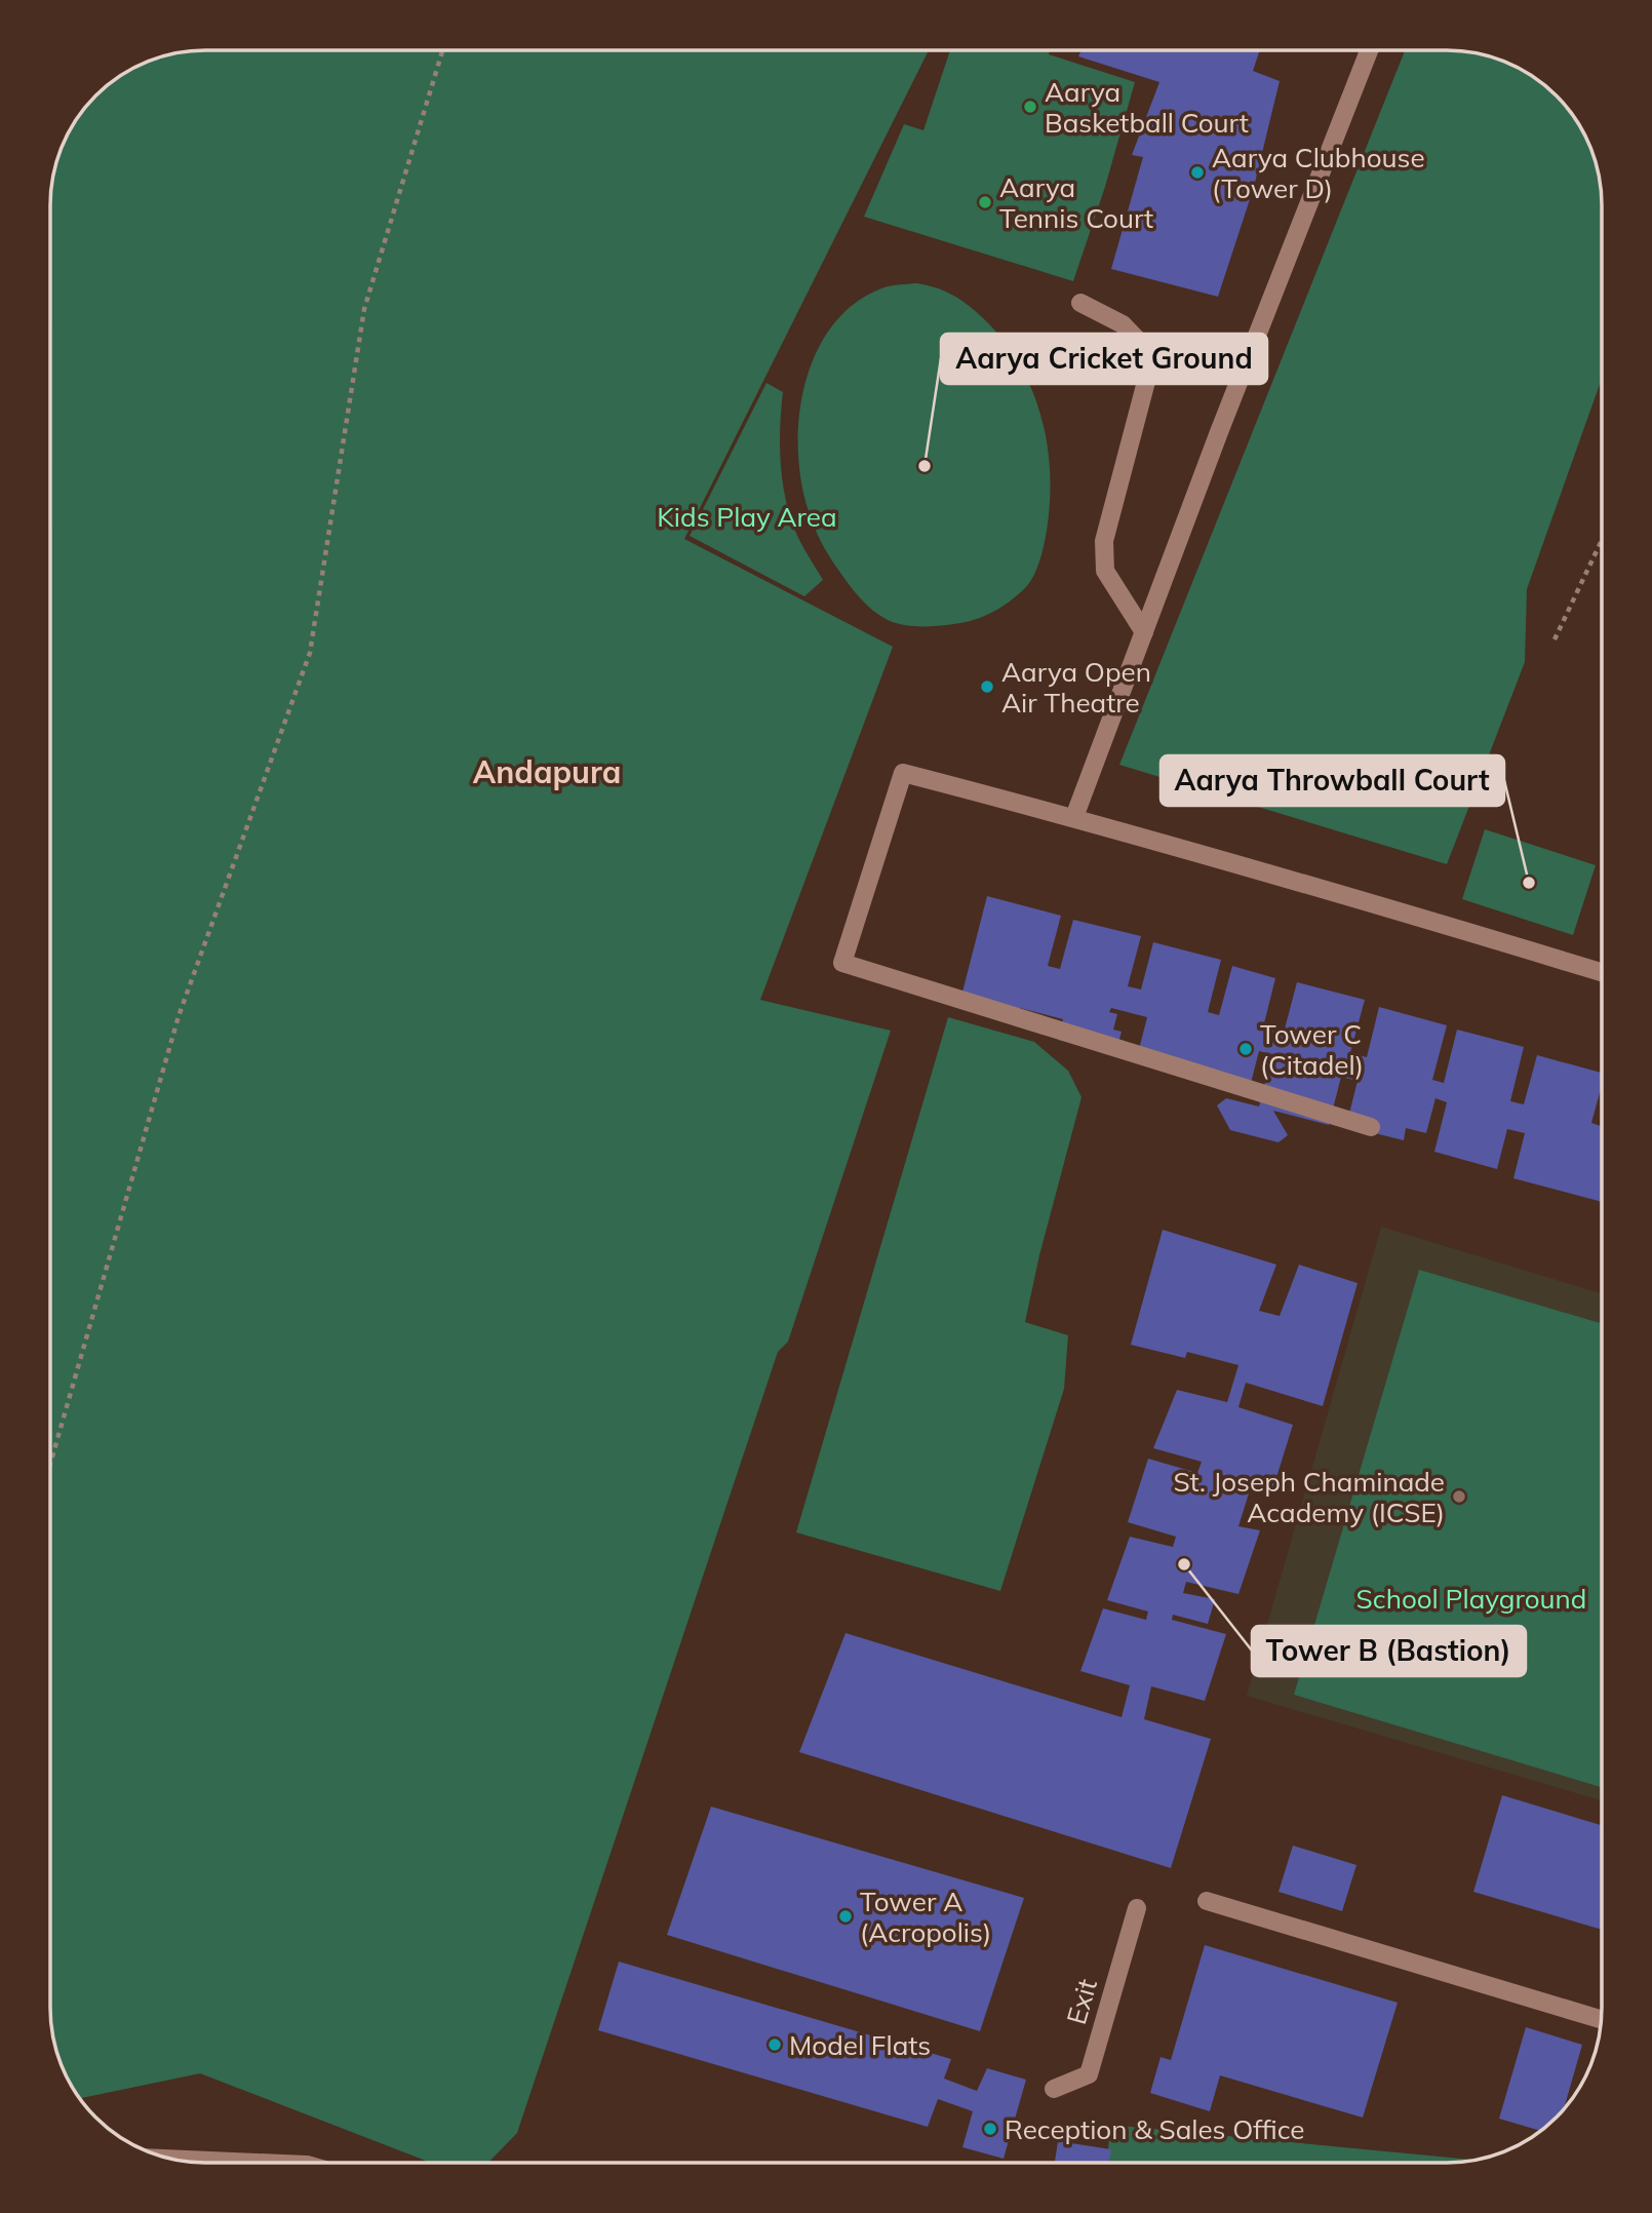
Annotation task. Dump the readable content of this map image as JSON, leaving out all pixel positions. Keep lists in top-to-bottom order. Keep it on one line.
{"streets":{"street":["Exit"]},"districts":["Andapura"],"parks":["Kids Play Area","School Playground"],"places":["Aarya Basketball Court","Aarya Clubhouse (Tower D)","Aarya Tennis Court","Aarya Cricket Ground","Aarya Open Air Theatre","Aarya Throwball Court","Tower C (Citadel)","St. Joseph Chaminade Academy (ICSE)","Tower B (Bastion)","Tower A (Acropolis)","Model Flats","Reception & Sales Office"]}
